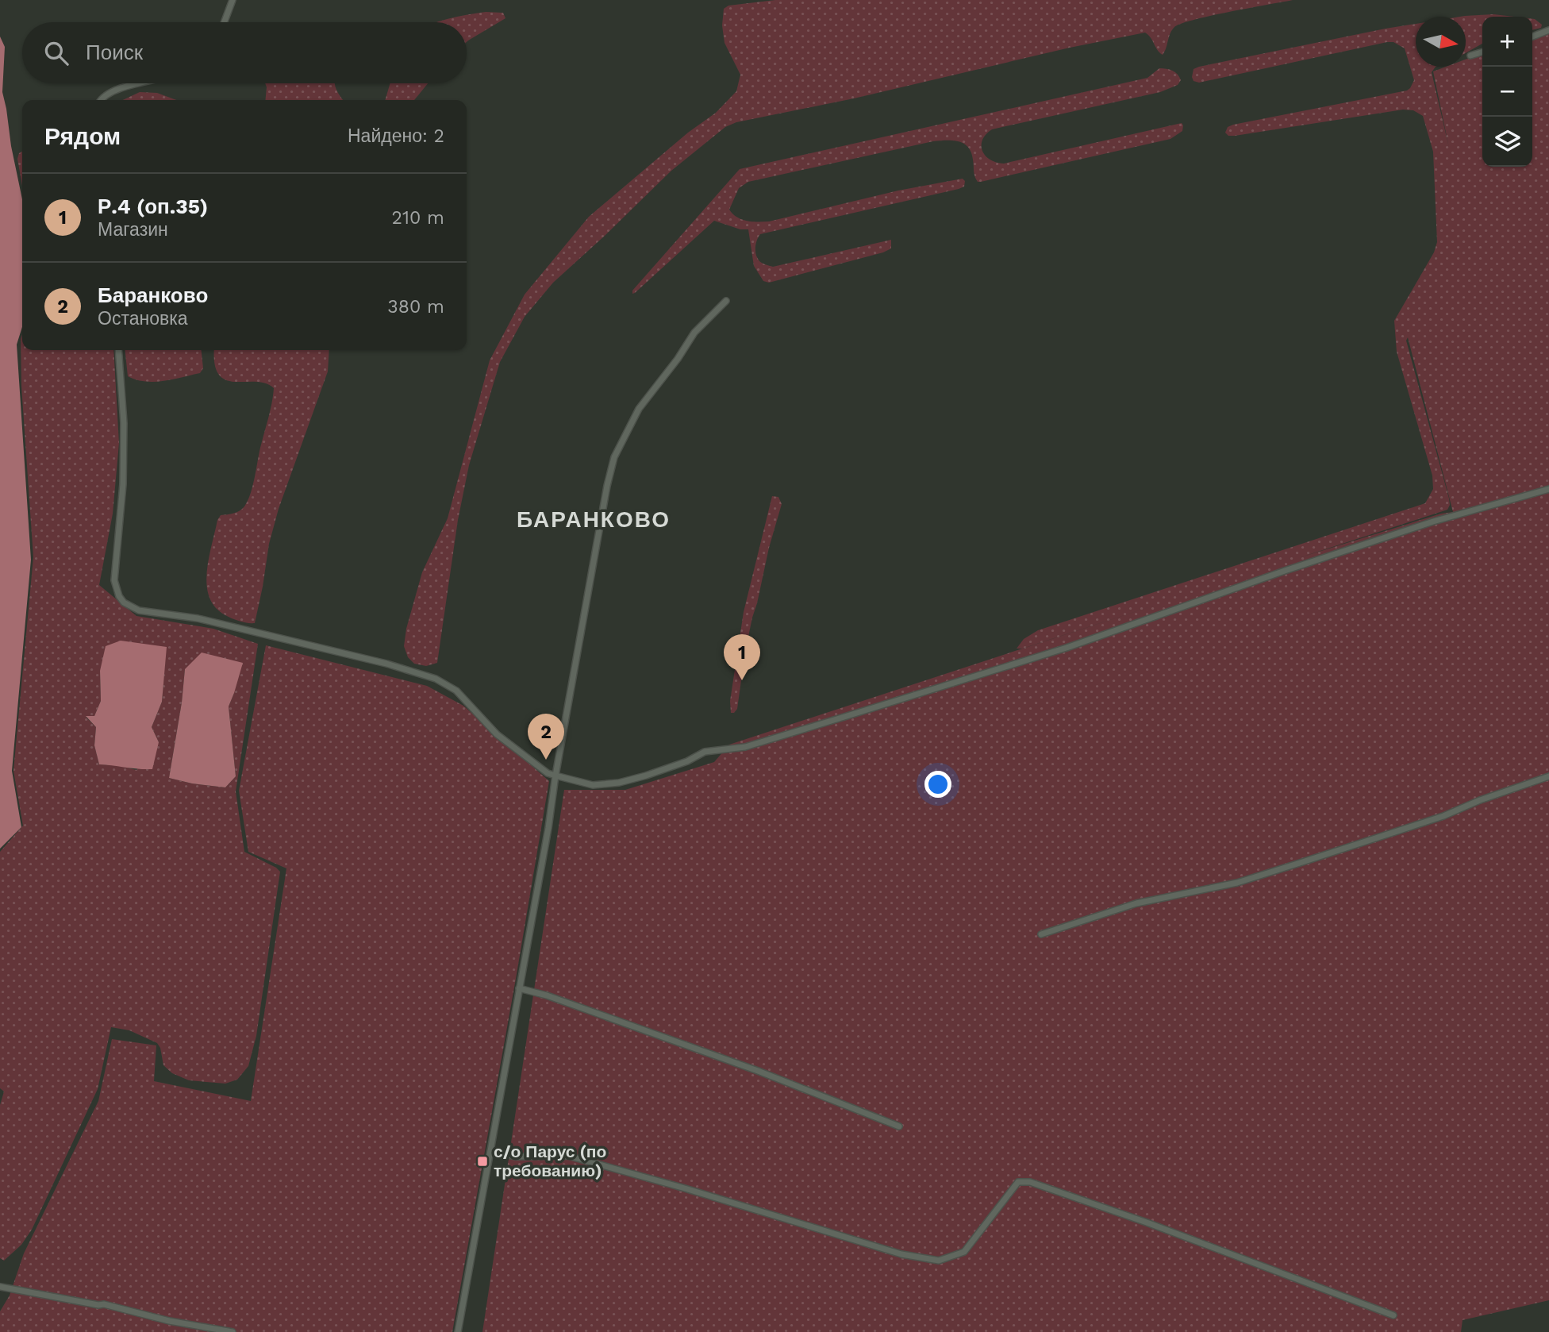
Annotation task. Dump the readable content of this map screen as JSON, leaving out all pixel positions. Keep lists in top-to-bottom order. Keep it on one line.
{"districts":["БАРАНКОВО"],"places":{"transit":["с/о Парус (по требованию)"]},"north":"right","page":{"map_buttons":["+","−"],"search":"Поиск","heading":["Рядом","Найдено: 2"],"list":[{"mark":"1","name":"Р.4 (оп.35)","note":"Магазин","value":"210 m"},{"mark":"2","name":"Баранково","note":"Остановка","value":"380 m"}],"pins":["1","2"]}}
